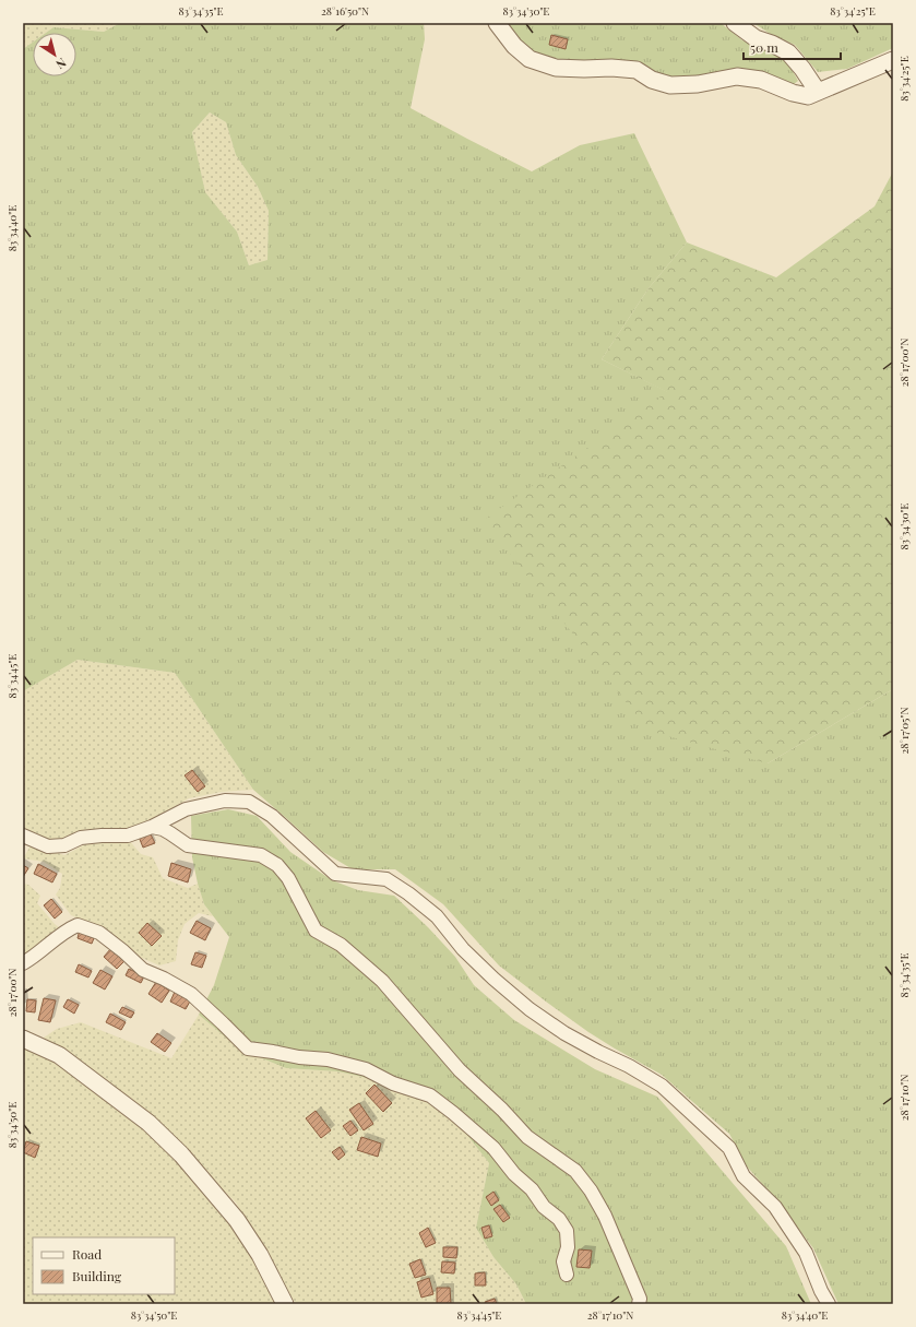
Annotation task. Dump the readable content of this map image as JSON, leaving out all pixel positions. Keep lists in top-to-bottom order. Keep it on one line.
{"legend":["Road","Building"],"scale_bar":"50 m","north":"bottom right","coordinates":["83°34'35\"E","28°16'50\"N","83°34'30\"E","83°34'25\"E","83°34'40\"E","28°17'00\"N","83°34'45\"E","28°17'05\"N","28°17'10\"N","83°34'50\"E"]}
